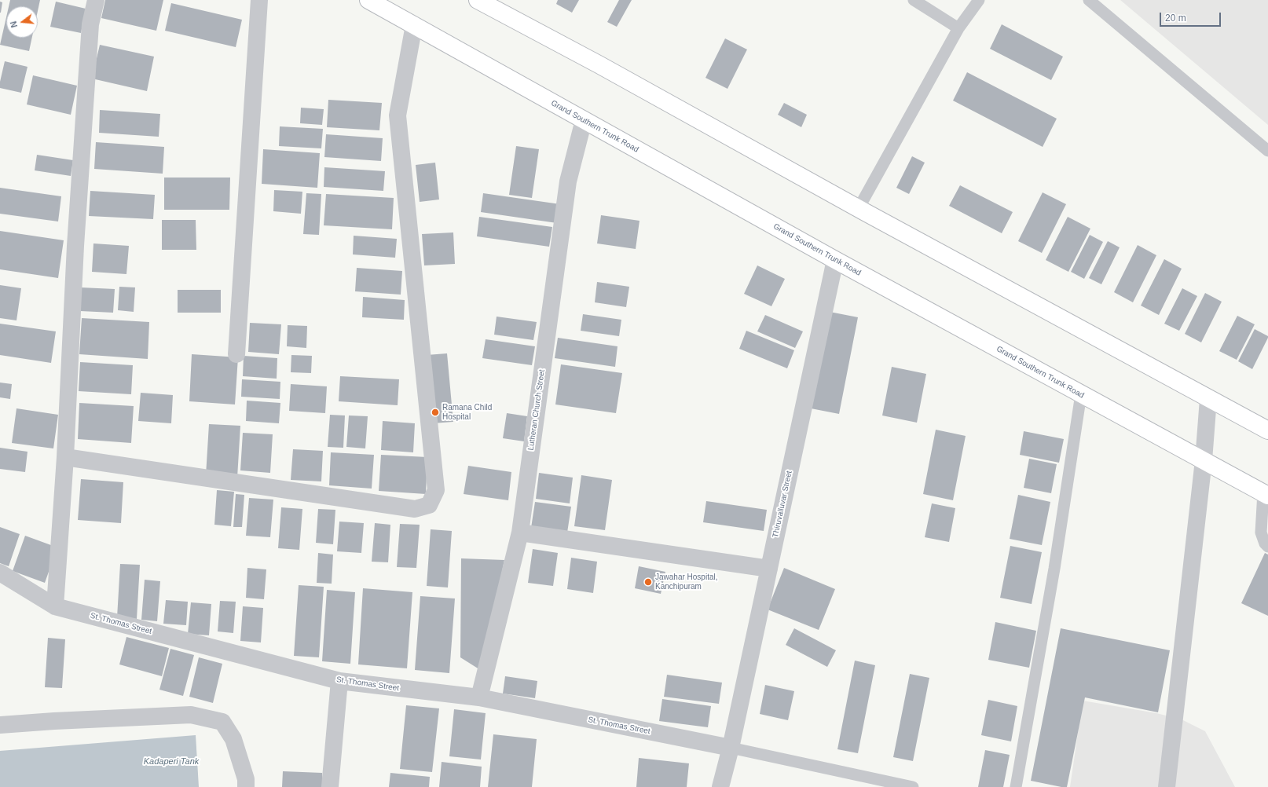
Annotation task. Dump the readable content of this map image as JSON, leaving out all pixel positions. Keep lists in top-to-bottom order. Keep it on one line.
{"streets":{"main road":["Grand Southern Trunk Road"],"street":["Lutheran Church Street","Thiruvalluvar Street","St. Thomas Street"]},"crossings":[["Grand Southern Trunk Road","Lutheran Church Street"],["Grand Southern Trunk Road","Thiruvalluvar Street"],["Lutheran Church Street","St. Thomas Street"],["Thiruvalluvar Street","St. Thomas Street"]],"water":["Kadaperi Tank"],"places":["Ramana Child Hospital","Jawahar Hospital, Kanchipuram"],"scale_bar":"20 m","north":"left"}
